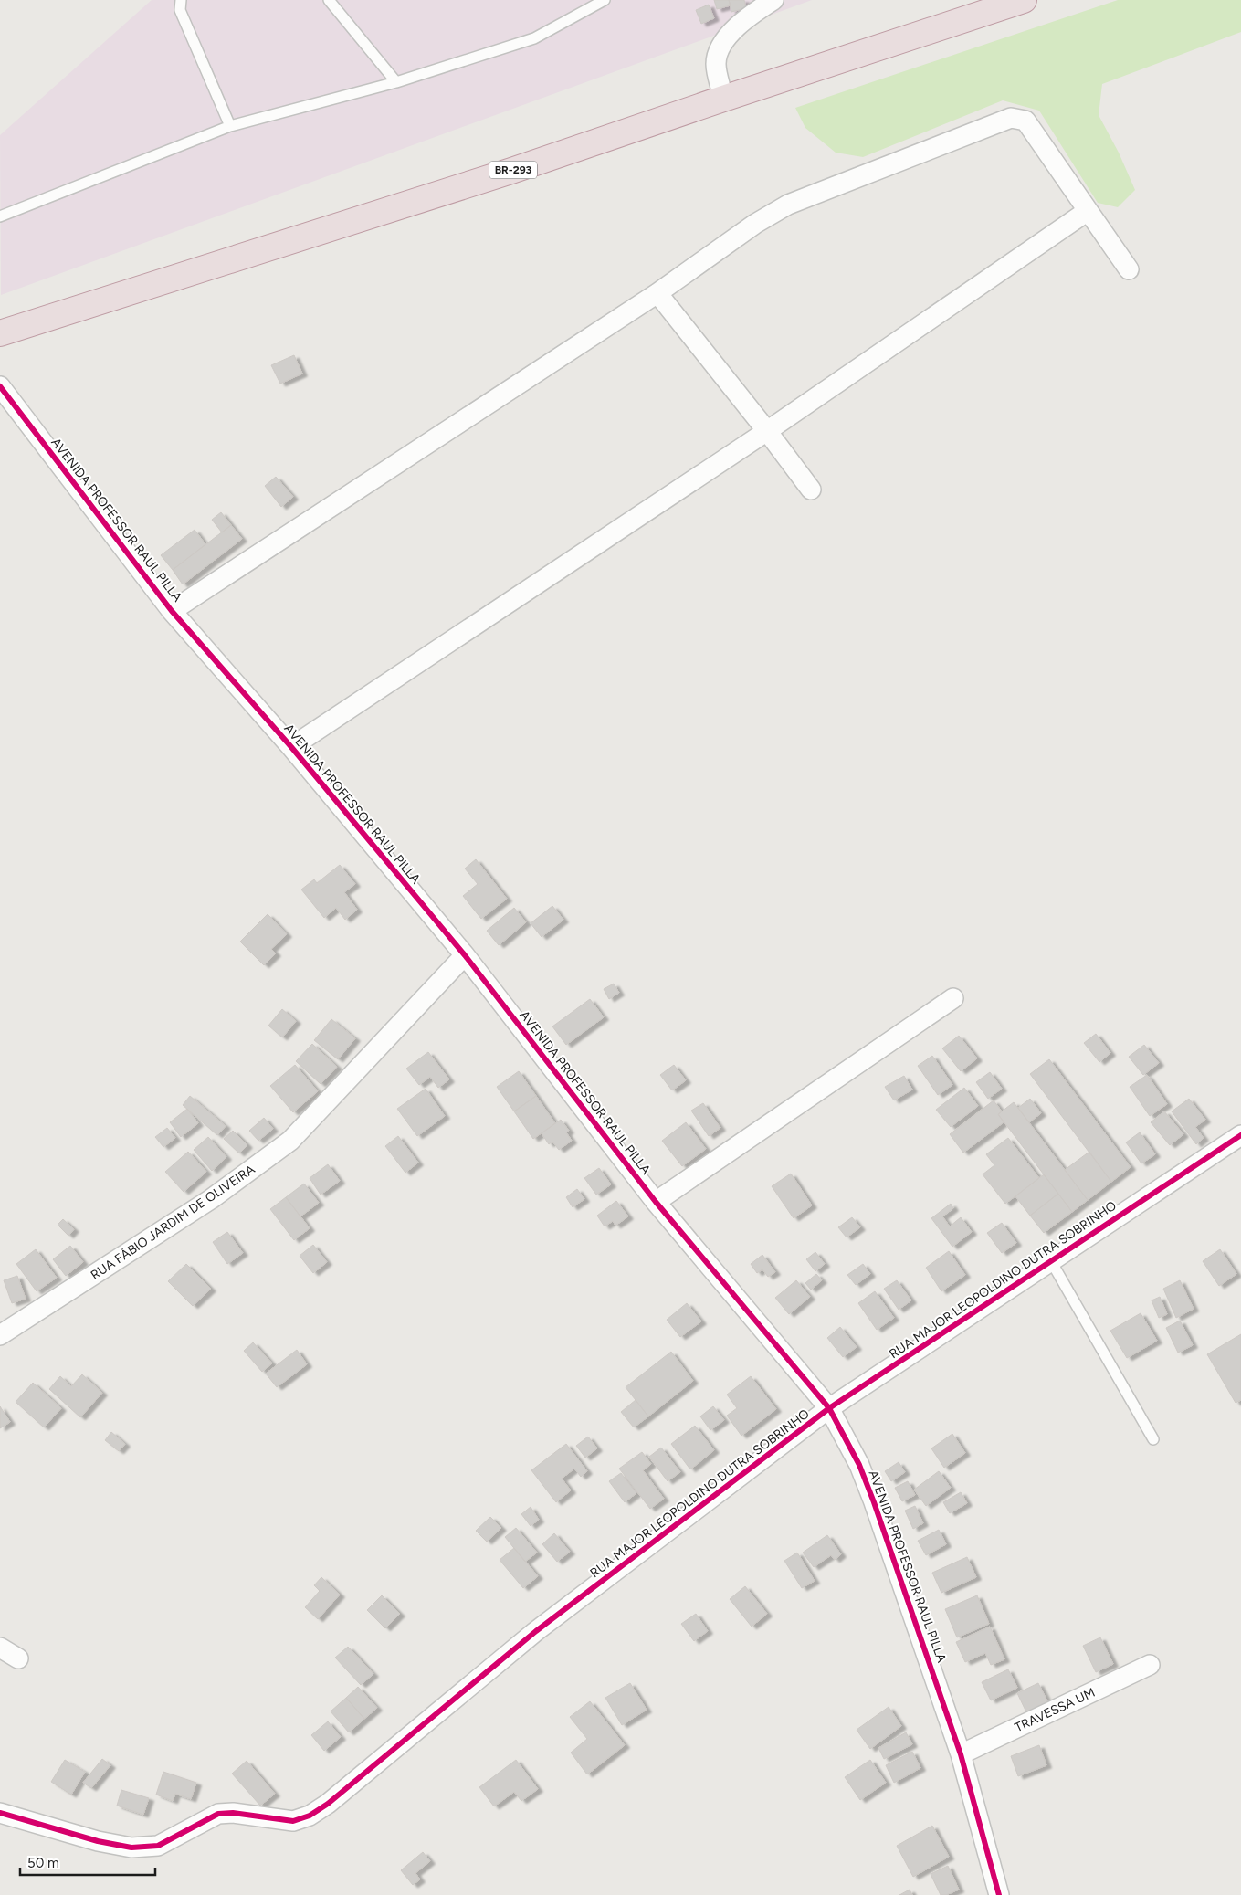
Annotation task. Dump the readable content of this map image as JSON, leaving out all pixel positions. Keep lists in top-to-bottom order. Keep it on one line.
{"streets":{"highway":["BR-293"],"street":["AVENIDA PROFESSOR RAUL PILLA","RUA FÁBIO JARDIM DE OLIVEIRA","RUA MAJOR LEOPOLDINO DUTRA SOBRINHO","TRAVESSA UM"]},"crossings":[["AVENIDA PROFESSOR RAUL PILLA","RUA FÁBIO JARDIM DE OLIVEIRA"],["AVENIDA PROFESSOR RAUL PILLA","RUA MAJOR LEOPOLDINO DUTRA SOBRINHO"],["AVENIDA PROFESSOR RAUL PILLA","TRAVESSA UM"]],"scale_bar":"50 m"}
